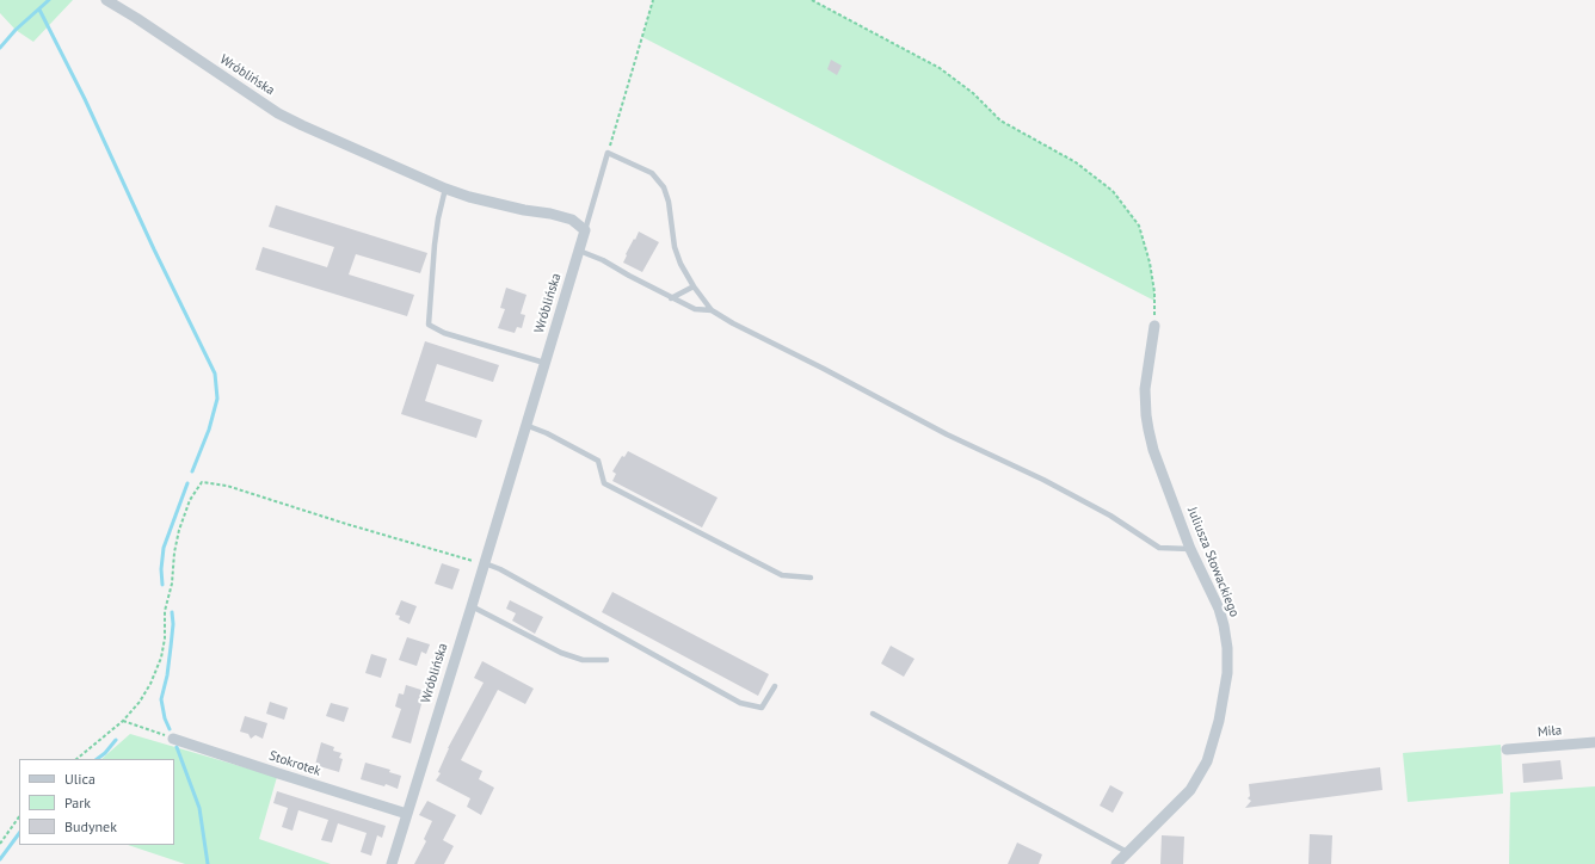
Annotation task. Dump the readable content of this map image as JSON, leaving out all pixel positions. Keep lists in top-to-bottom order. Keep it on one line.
{"streets":{"street":["Wróblińska","Juliusza Słowackiego","Miła","Stokrotek"]},"crossings":[["Wróblińska","Stokrotek"]],"legend":["Ulica","Park","Budynek"]}
